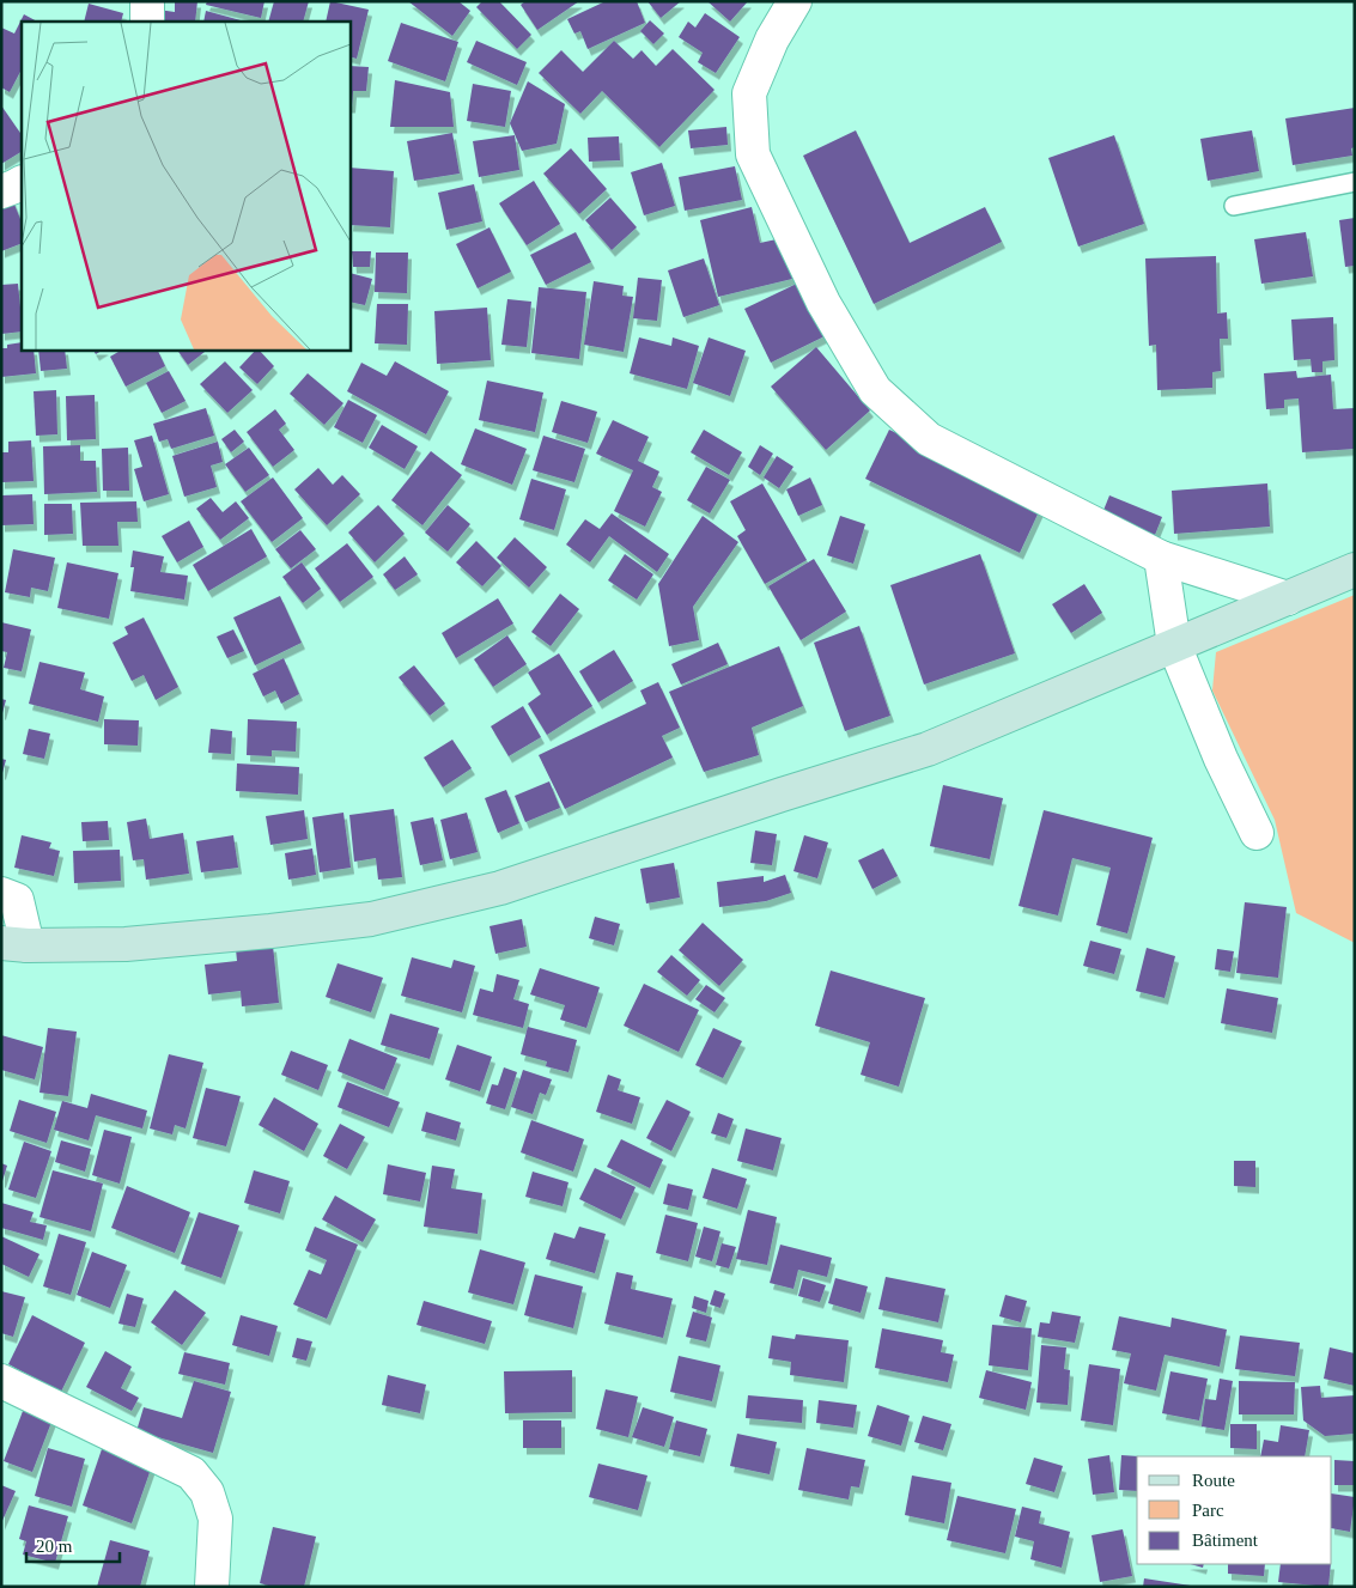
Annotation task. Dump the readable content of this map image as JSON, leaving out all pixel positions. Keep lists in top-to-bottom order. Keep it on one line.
{"legend":["Route","Parc","Bâtiment"],"scale_bar":"20 m"}
